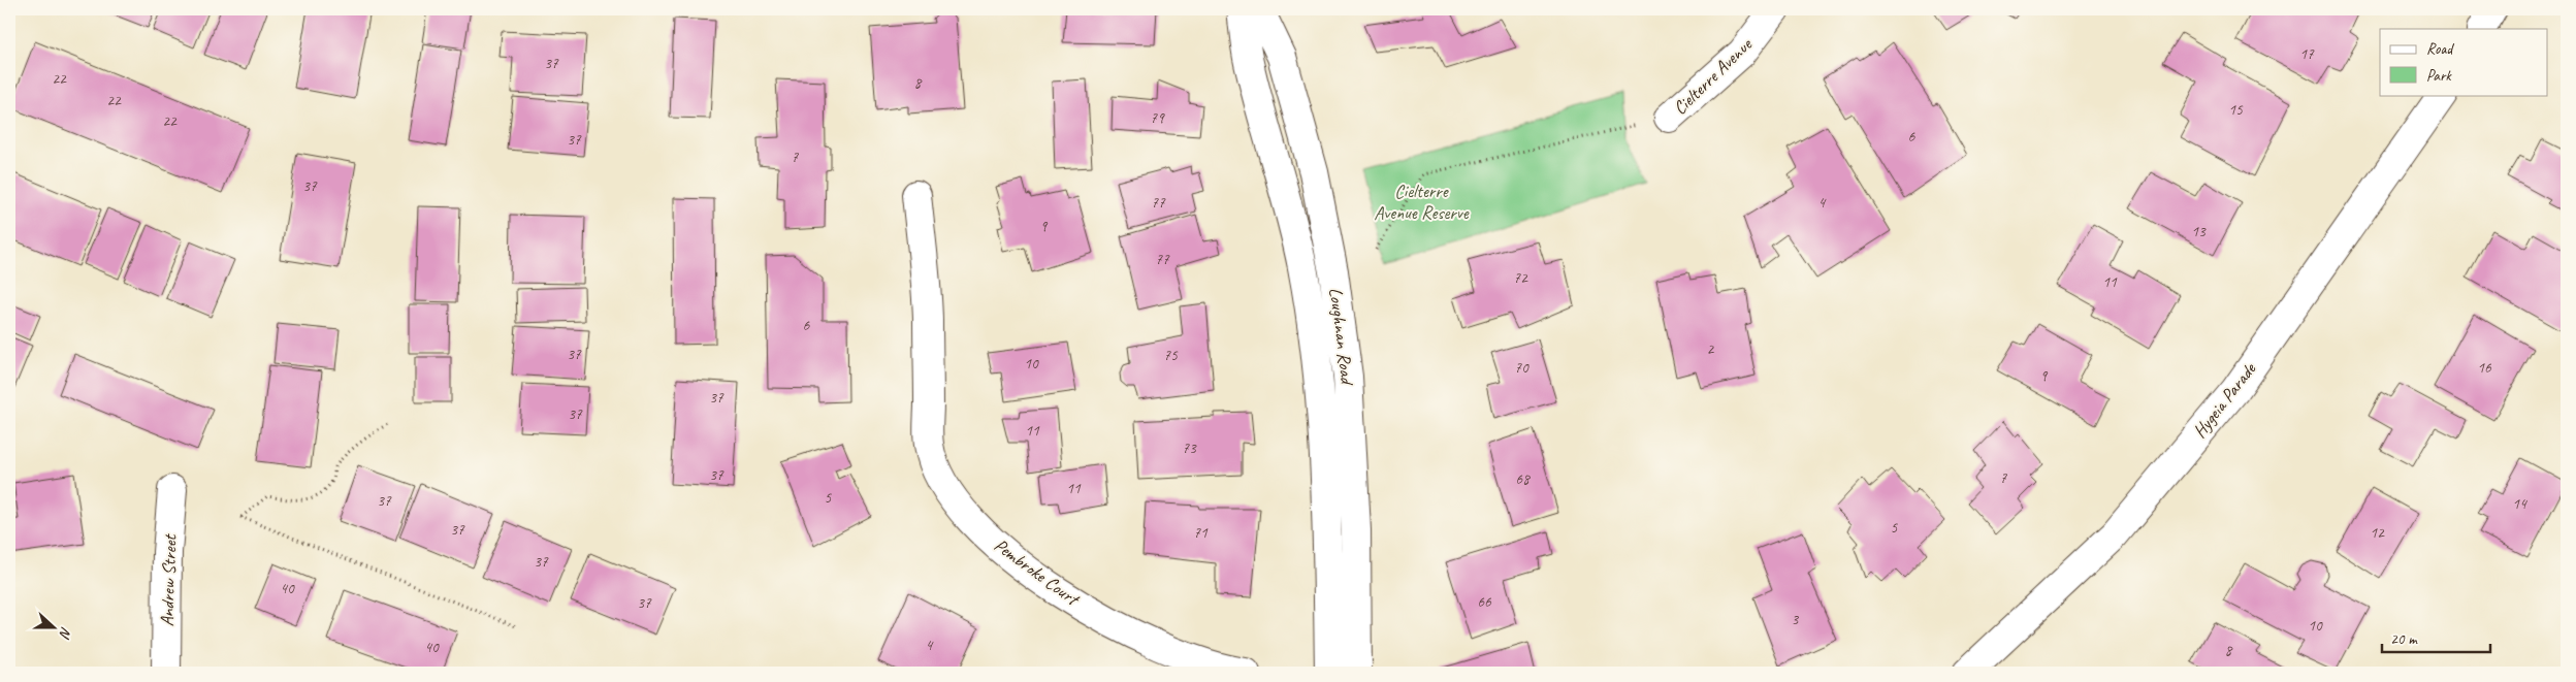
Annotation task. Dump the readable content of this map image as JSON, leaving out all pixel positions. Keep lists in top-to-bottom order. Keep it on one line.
{"streets":{"street":["Cielterre Avenue","Loughnan Road","Hygeia Parade","Pembroke Court","Andrew Street"]},"parks":["Cielterre Avenue Reserve"],"house_numbers":["17","37","22","8","22","15","79","22","6","37","7","37","77","4","9","13","77","72","11","6","2","37","75","10","70","16","9","37","37","11","73","37","7","68","11","5","37","14","5","37","71","12","37","40","66","37","3","10","4","40","8"],"legend":["Road","Park"],"scale_bar":"20 m","north":"right"}
